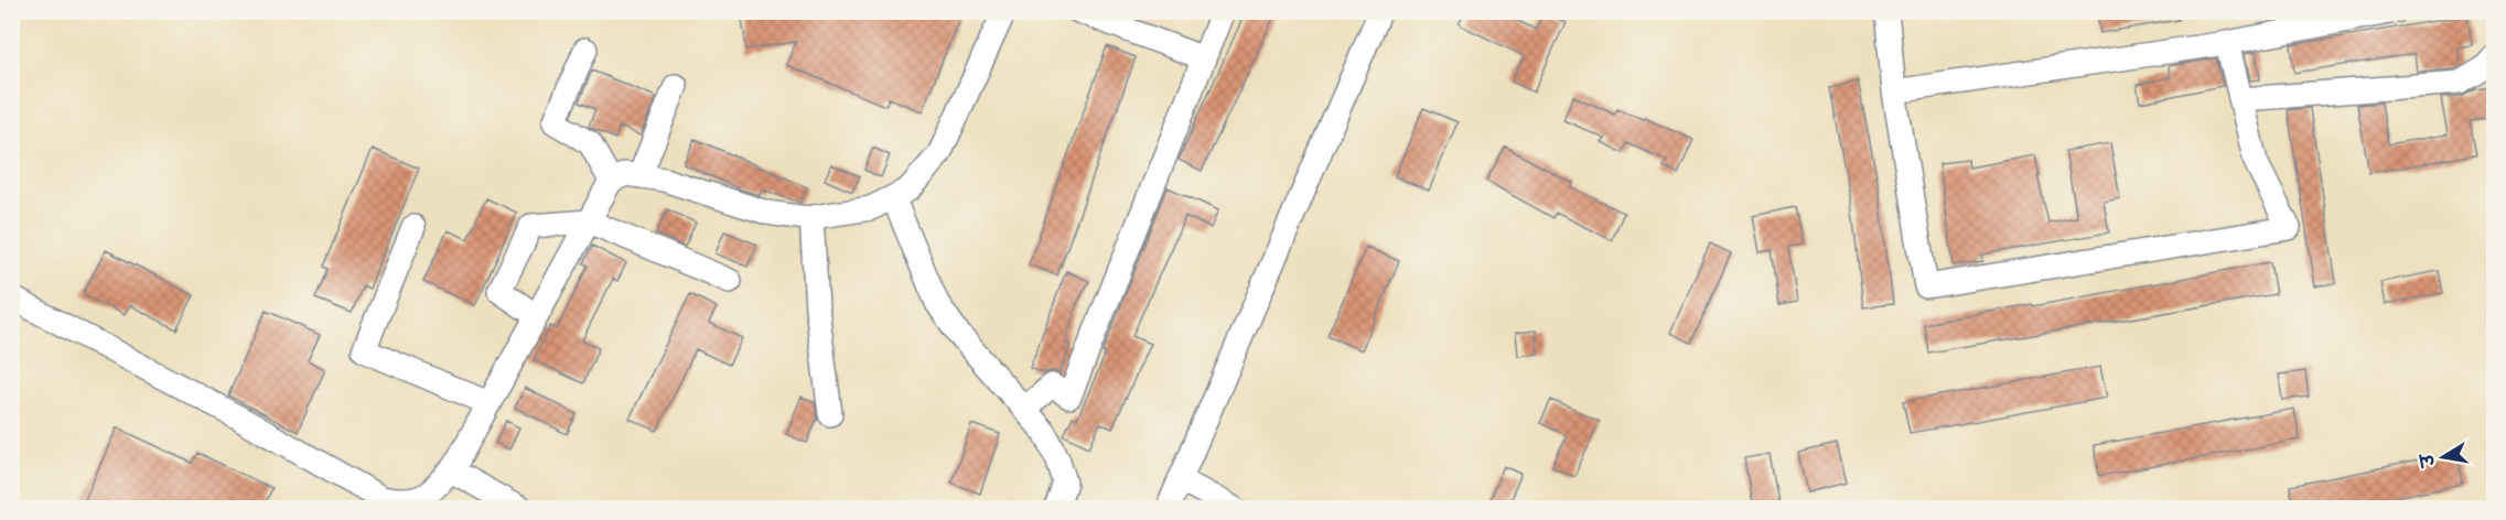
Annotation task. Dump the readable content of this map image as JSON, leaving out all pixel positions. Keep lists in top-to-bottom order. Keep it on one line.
{"north":"left"}
